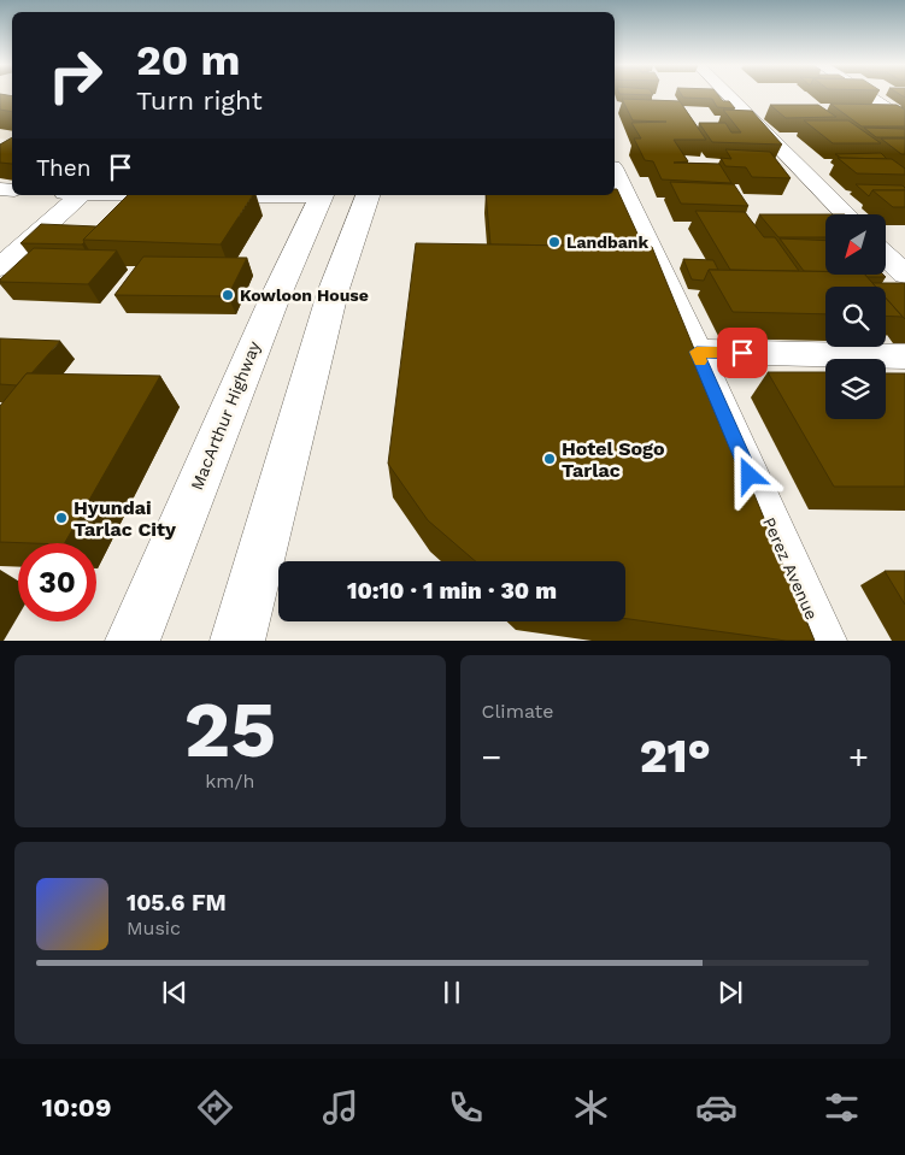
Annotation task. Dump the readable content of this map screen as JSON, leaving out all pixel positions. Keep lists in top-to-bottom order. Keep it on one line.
{"streets":{"highway":["MacArthur Highway"],"street":["Perez Avenue"]},"places":["Landbank","Kowloon House","Hotel Sogo Tarlac","Hyundai Tarlac City"],"north":"bottom left","page":{"turn":["20 m","Turn right"],"then":"Then","limit":"30","trip":"10:10 · 1 min · 30 m","tile":[["25","km/h"],"Climate"],"heat":["−","21°","+"],"song":["105.6 FM","Music"],"tabs":"10:09"}}
